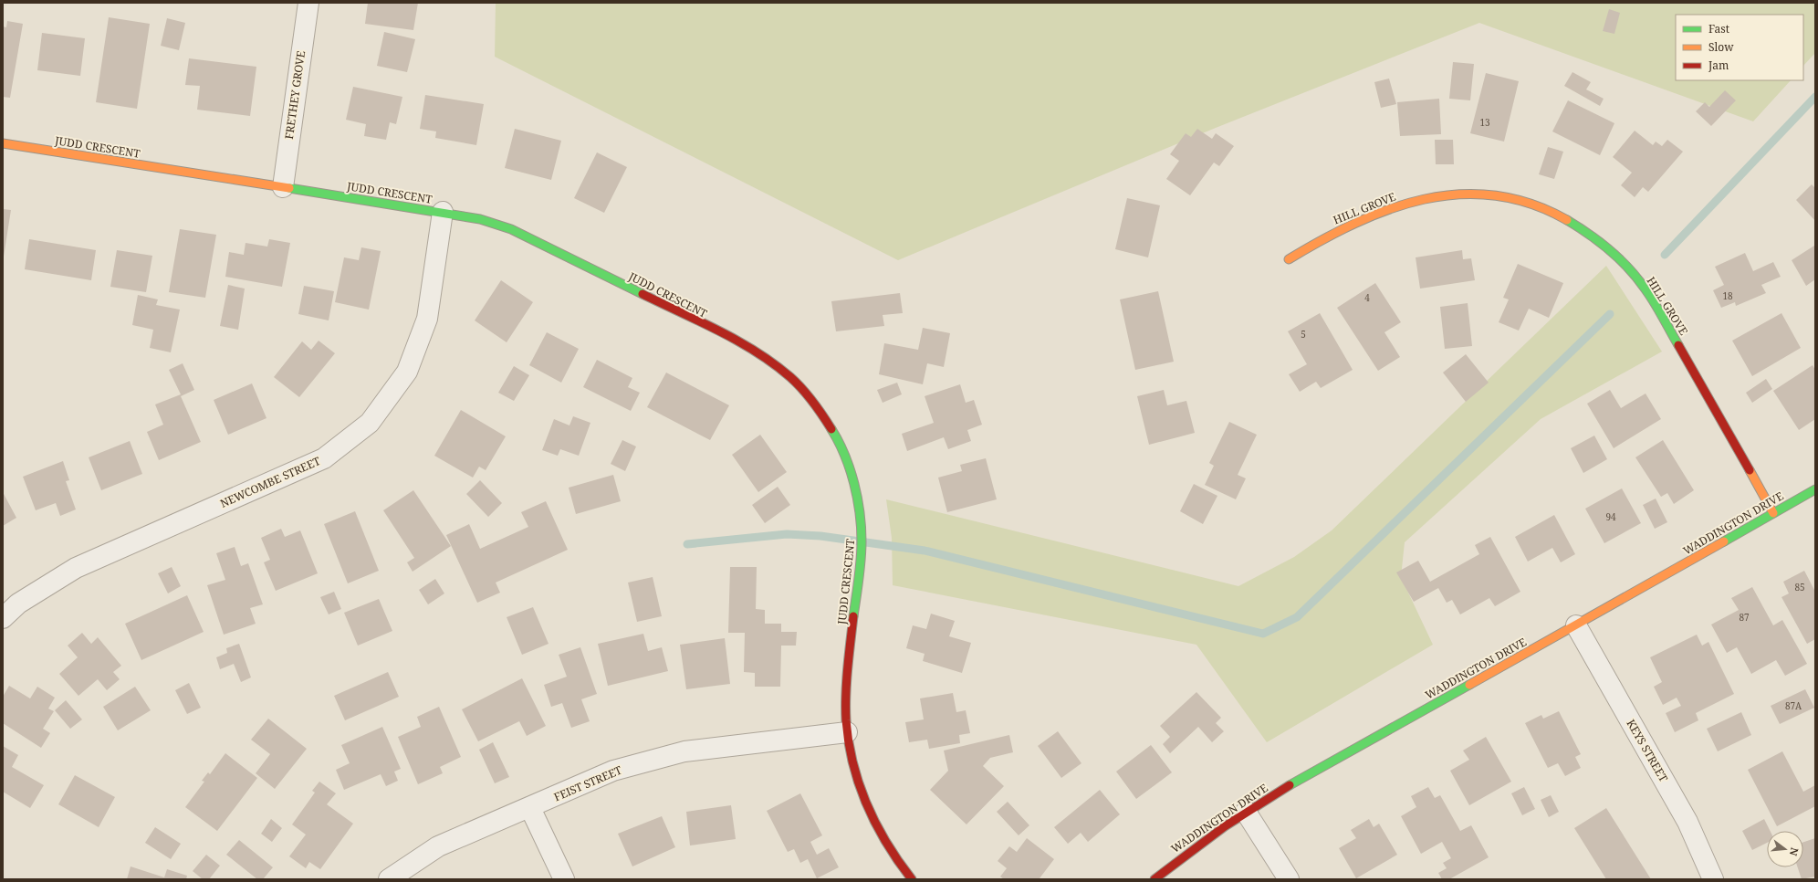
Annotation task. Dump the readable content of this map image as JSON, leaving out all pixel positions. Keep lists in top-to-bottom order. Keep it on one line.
{"streets":{"street":["FRETHEY GROVE","JUDD CRESCENT","HILL GROVE","NEWCOMBE STREET","WADDINGTON DRIVE","KEYS STREET","FEIST STREET"]},"crossings":[["FRETHEY GROVE","JUDD CRESCENT"],["JUDD CRESCENT","NEWCOMBE STREET"],["JUDD CRESCENT","FEIST STREET"],["HILL GROVE","WADDINGTON DRIVE"],["WADDINGTON DRIVE","KEYS STREET"]],"house_numbers":["13","18","4","5","94","85","87","87A"],"legend":["Fast","Slow","Jam"],"north":"right"}
